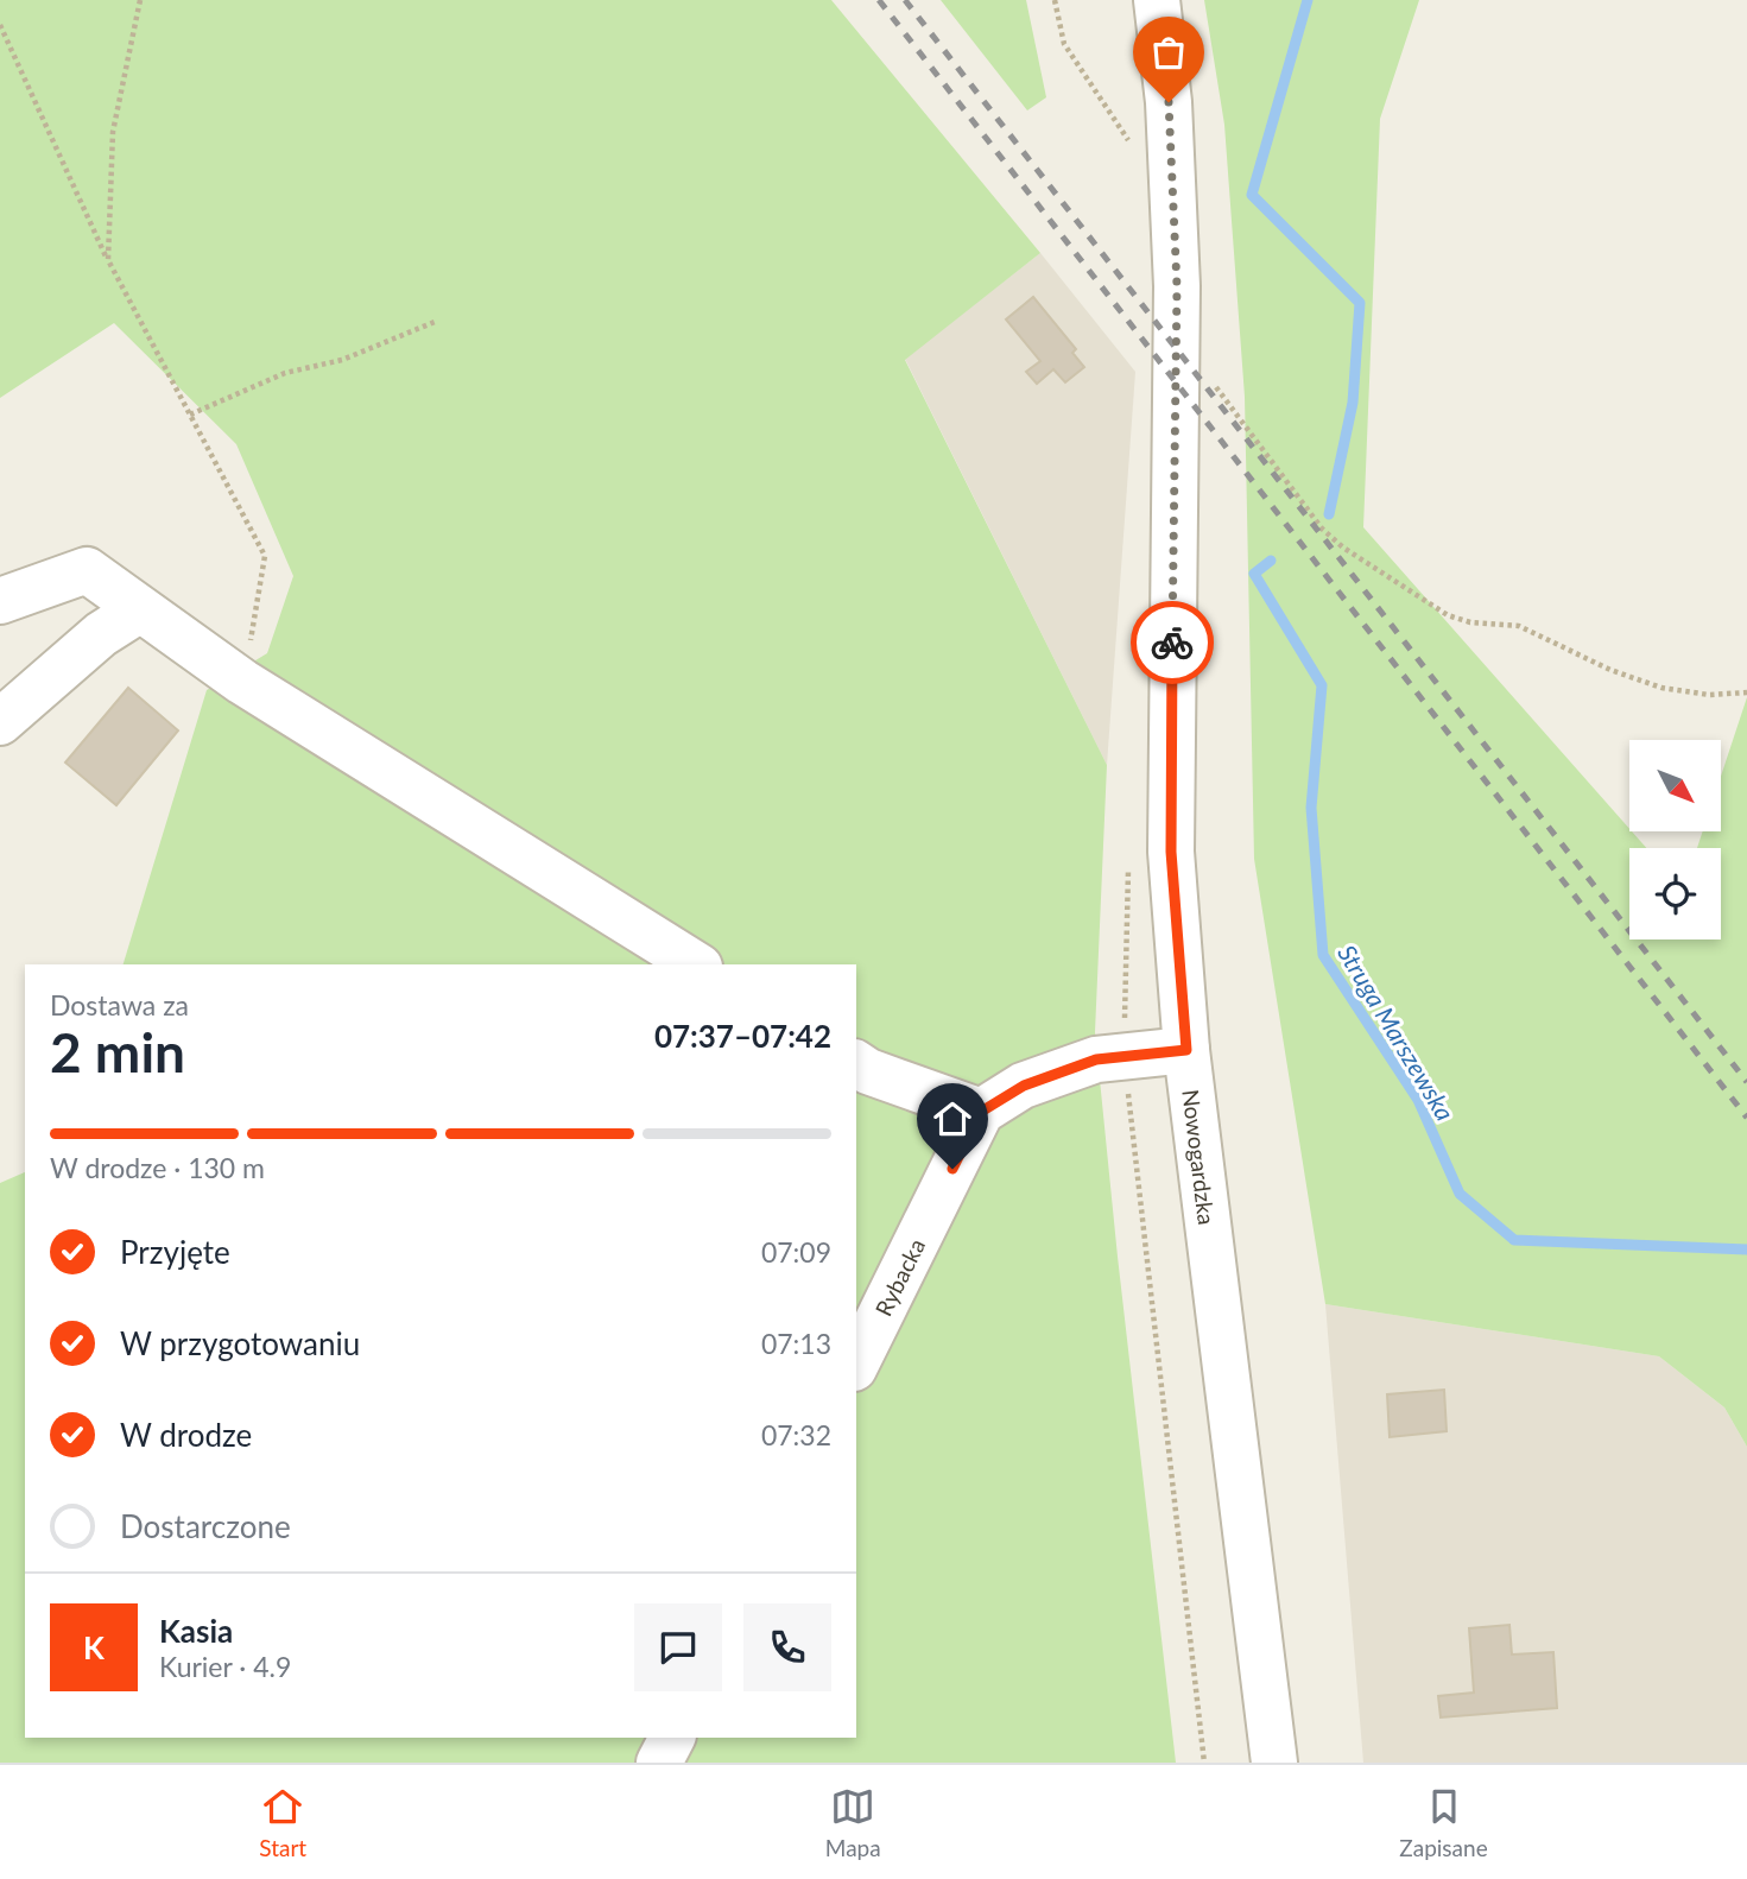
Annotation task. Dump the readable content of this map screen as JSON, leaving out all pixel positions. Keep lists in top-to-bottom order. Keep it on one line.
{"streets":{"street":["Nowogardzka","Rybacka"]},"water":["Struga Marszewska"],"north":"bottom right","page":{"heading":["2 min","Dostawa za","07:37–07:42"],"panel":["Kasia","Kurier · 4.9"],"bar":"W drodze · 130 m","list":[["Przyjęte","07:09"],["W przygotowaniu","07:13"],["W drodze","07:32"],"Dostarczone"],"round":"K","tabs":["Start","Mapa","Zapisane"]}}
